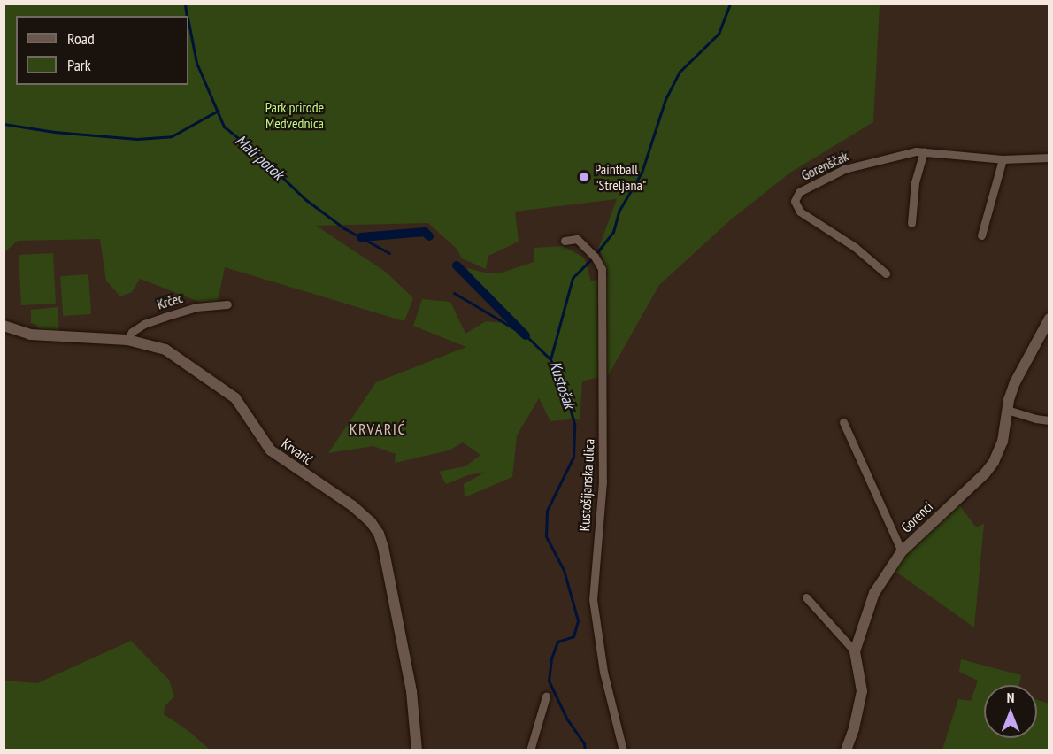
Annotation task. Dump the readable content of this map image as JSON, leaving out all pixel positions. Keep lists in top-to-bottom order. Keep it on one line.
{"streets":{"street":["Gorenščak","Krčec","Krvarić","Kustošijanska ulica","Gorenci"]},"crossings":[["Krčec","Krvarić"]],"districts":["KRVARIĆ"],"water":["Mali potok","Kustošak"],"parks":["Park prirode Medvednica"],"places":["Paintball \"Streljana\""],"legend":["Road","Park"],"north":"top"}
